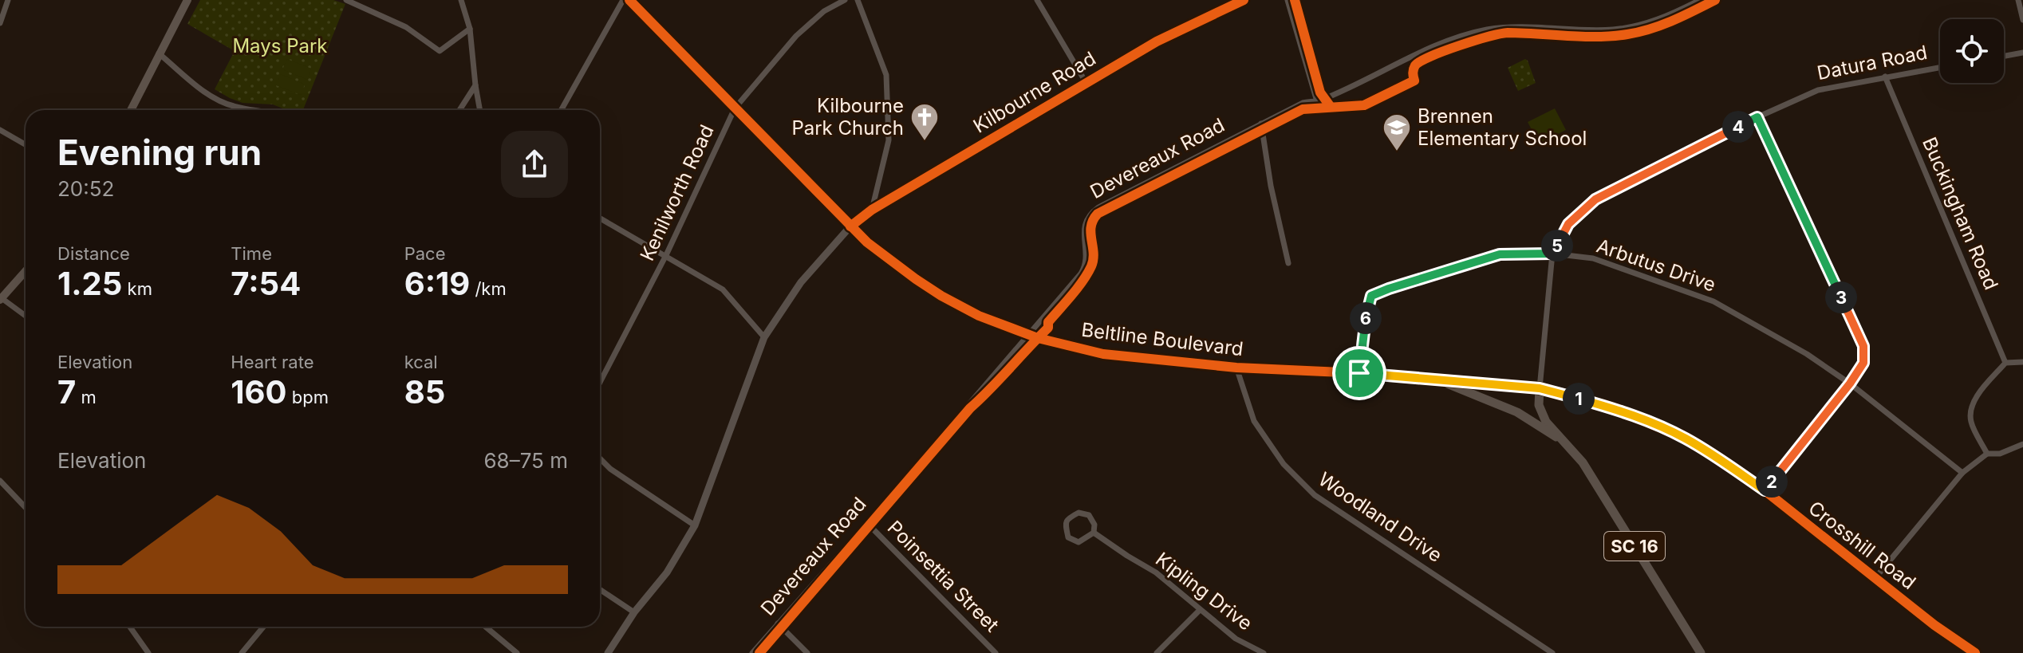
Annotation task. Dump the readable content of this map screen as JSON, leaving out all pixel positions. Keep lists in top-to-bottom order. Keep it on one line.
{"streets":{"main road":["Datura Road","Beltline Boulevard","Crosshill Road","SC 16"],"street":["Kilbourne Road","Devereaux Road","Kenilworth Road","Buckingham Road","Arbutus Drive","Woodland Drive","Poinsettia Street","Kipling Drive"]},"crossings":[["Datura Road","Buckingham Road"],["Datura Road","Arbutus Drive"],["Datura Road","Crosshill Road"],["Datura Road","SC 16"],["Kilbourne Road","Beltline Boulevard"],["Devereaux Road","Beltline Boulevard"],["Devereaux Road","Poinsettia Street"],["Kenilworth Road","Beltline Boulevard"],["Arbutus Drive","Beltline Boulevard"],["Beltline Boulevard","Woodland Drive"],["Beltline Boulevard","Crosshill Road"],["Beltline Boulevard","SC 16"],["Crosshill Road","SC 16"]],"parks":["Mays Park"],"places":{"church":["Kilbourne Park Church"],"school or university":["Brennen Elementary School"]},"page":{"heading":["Evening run","20:52"],"pins":["4","5","3","6","1","2"],"stats":[["Distance","1.25 km"],["Time","7:54"],["Pace","6:19 /km"],["Elevation","7 m"],["Heart rate","160 bpm"],["kcal","85"]],"chart":["Elevation","68–75 m"]}}
